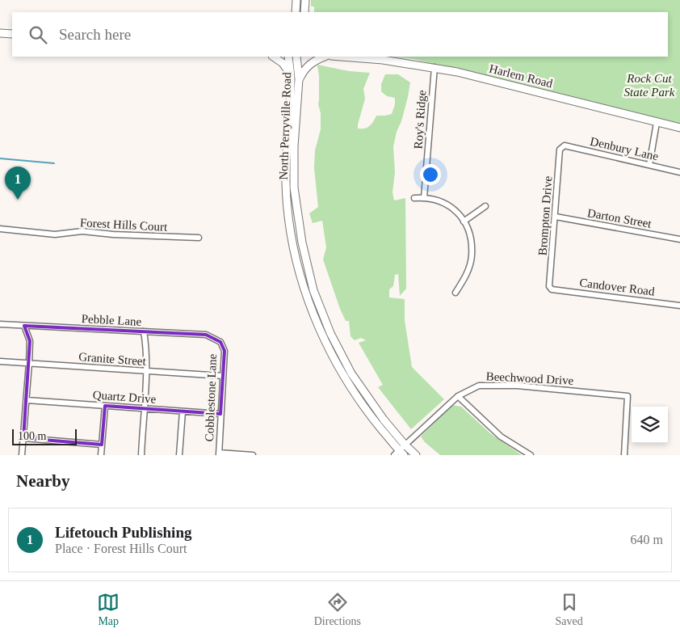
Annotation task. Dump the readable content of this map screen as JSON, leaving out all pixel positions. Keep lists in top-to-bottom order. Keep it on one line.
{"streets":{"main road":["Harlem Road","North Perryville Road"],"street":["Roy's Ridge","Denbury Lane","Brompton Drive","Darton Street","Forest Hills Court","Candover Road","Pebble Lane","Granite Street","Beechwood Drive","Quartz Drive","Cobblestone Lane"]},"crossings":[["Harlem Road","Roy's Ridge"],["North Perryville Road","Beechwood Drive"],["Denbury Lane","Brompton Drive"],["Brompton Drive","Darton Street"],["Brompton Drive","Candover Road"],["Pebble Lane","Cobblestone Lane"],["Granite Street","Cobblestone Lane"],["Quartz Drive","Cobblestone Lane"]],"parks":["Rock Cut State Park"],"scale_bar":"100 m","page":{"search":"Search here","pins":"1","scale":"100 m","heading":"Nearby","list":[{"mark":"1","name":"Lifetouch Publishing","note":"Place · Forest Hills Court","value":"640 m"}],"nav":["Map","Directions","Saved"]}}
